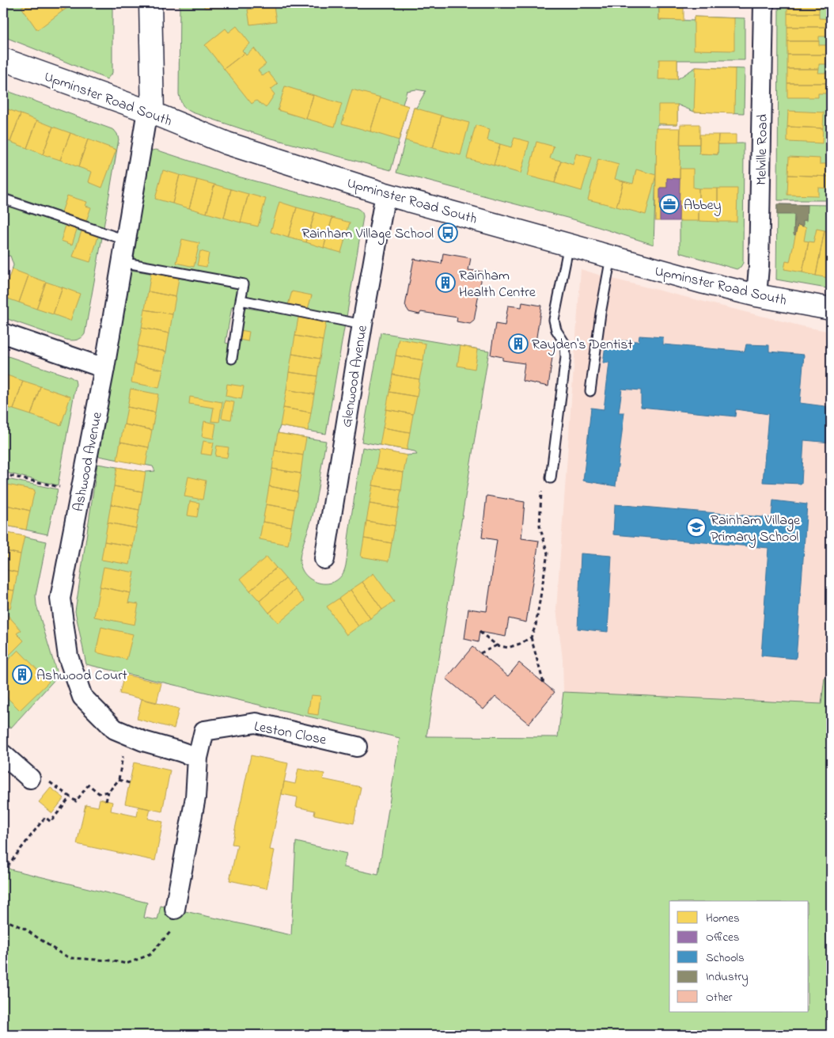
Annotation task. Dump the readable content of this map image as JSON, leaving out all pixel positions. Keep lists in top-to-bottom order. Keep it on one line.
{"streets":{"street":["Upminster Road South","Melville Road","Glenwood Avenue","Ashwood Avenue","Leston Close"]},"crossings":[["Upminster Road South","Melville Road"],["Upminster Road South","Glenwood Avenue"],["Upminster Road South","Ashwood Avenue"],["Ashwood Avenue","Leston Close"]],"places":{"office":["Abbey"],"bus stop":["Rainham Village School"],"building":["Rainham Health Centre","Rayden's Dentist","Ashwood Court"],"school or university":["Rainham Village Primary School"]},"legend":["Homes","Offices","Schools","Industry","Other"]}
